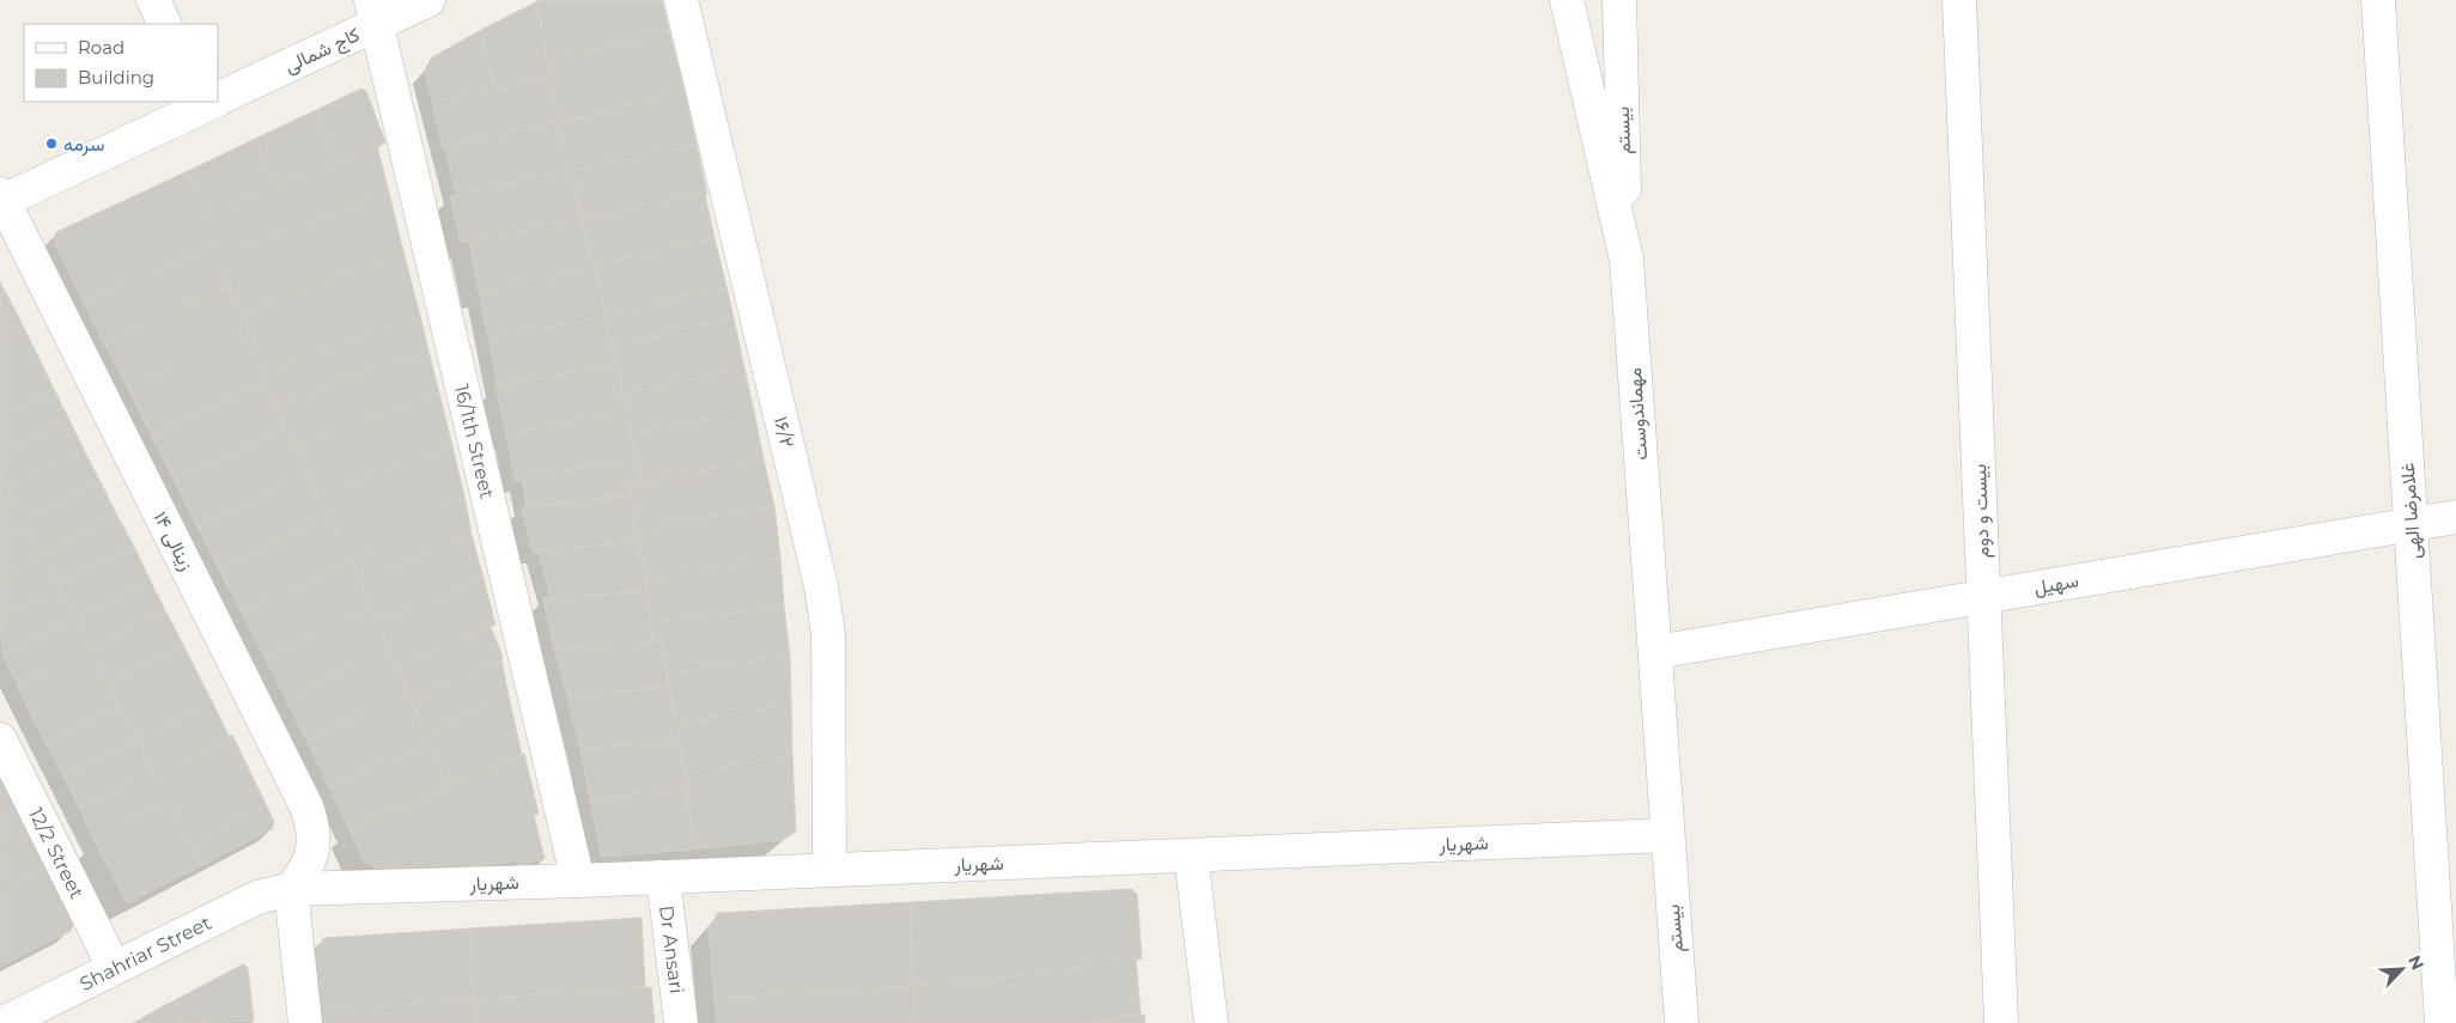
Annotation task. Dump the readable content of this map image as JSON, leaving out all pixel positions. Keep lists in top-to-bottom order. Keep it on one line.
{"streets":{"street":["کاج شمالی","بیستم","مهماندوست","۱۶/۲","16/1th Street","بیست و دوم","غلامرضا الهی","زینالی ۱۴","سهیل","شهریار","12/2 Street","Dr Ansari","Shahriar Street"]},"crossings":[["کاج شمالی","16/1th Street"],["کاج شمالی","زینالی ۱۴"],["بیستم","مهماندوست"],["بیستم","شهریار"],["مهماندوست","سهیل"],["مهماندوست","شهریار"],["۱۶/۲","شهریار"],["16/1th Street","شهریار"],["بیست و دوم","سهیل"],["غلامرضا الهی","سهیل"],["زینالی ۱۴","شهریار"],["زینالی ۱۴","Shahriar Street"],["شهریار","Dr Ansari"],["شهریار","Shahriar Street"],["12/2 Street","Shahriar Street"]],"places":["سرمه"],"legend":["Road","Building"],"north":"top right"}
